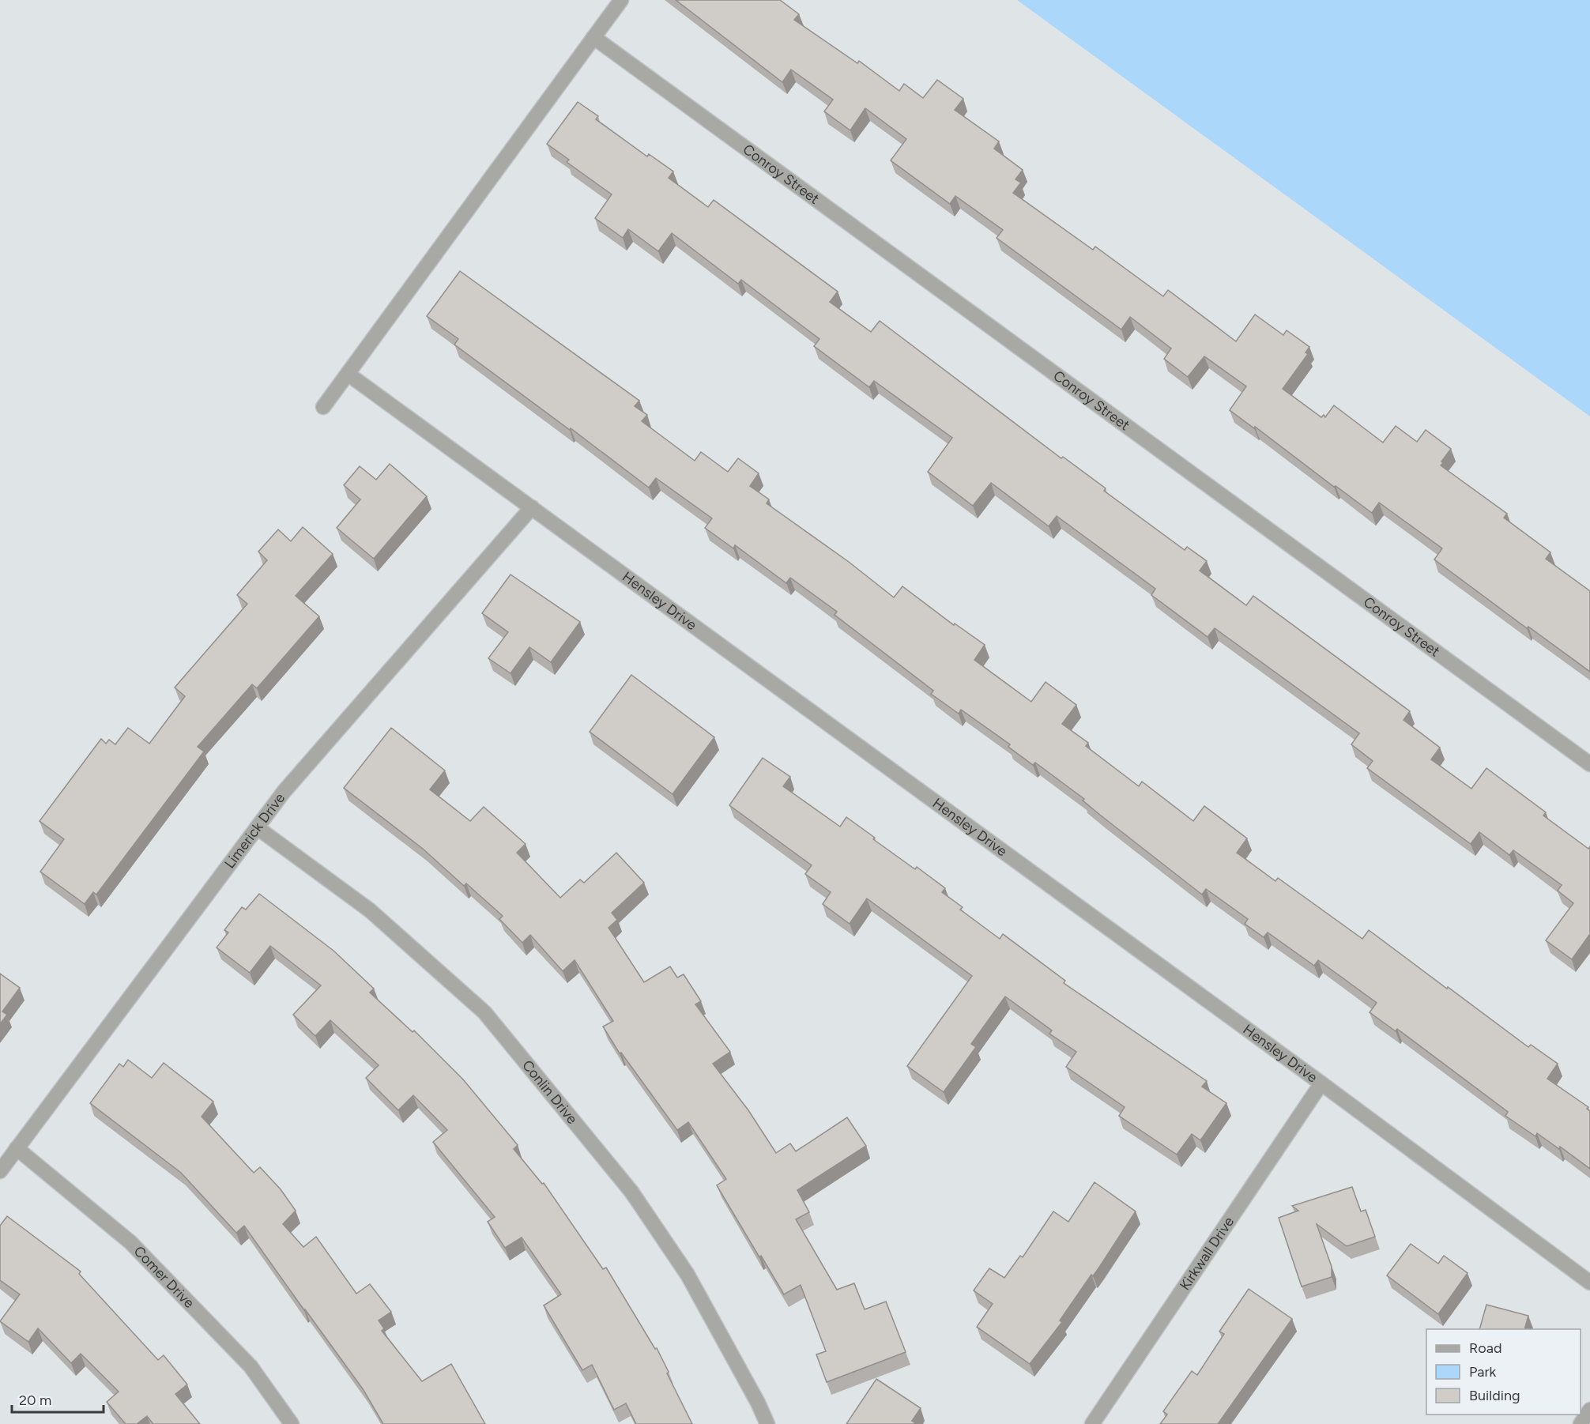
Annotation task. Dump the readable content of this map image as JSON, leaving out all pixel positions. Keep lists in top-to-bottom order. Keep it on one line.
{"streets":{"street":["Conroy Street","Hensley Drive","Limerick Drive","Conlin Drive","Kirkwall Drive","Comer Drive"]},"crossings":[["Hensley Drive","Limerick Drive"],["Hensley Drive","Kirkwall Drive"],["Limerick Drive","Conlin Drive"],["Limerick Drive","Comer Drive"]],"legend":["Road","Park","Building"],"scale_bar":"20 m"}
